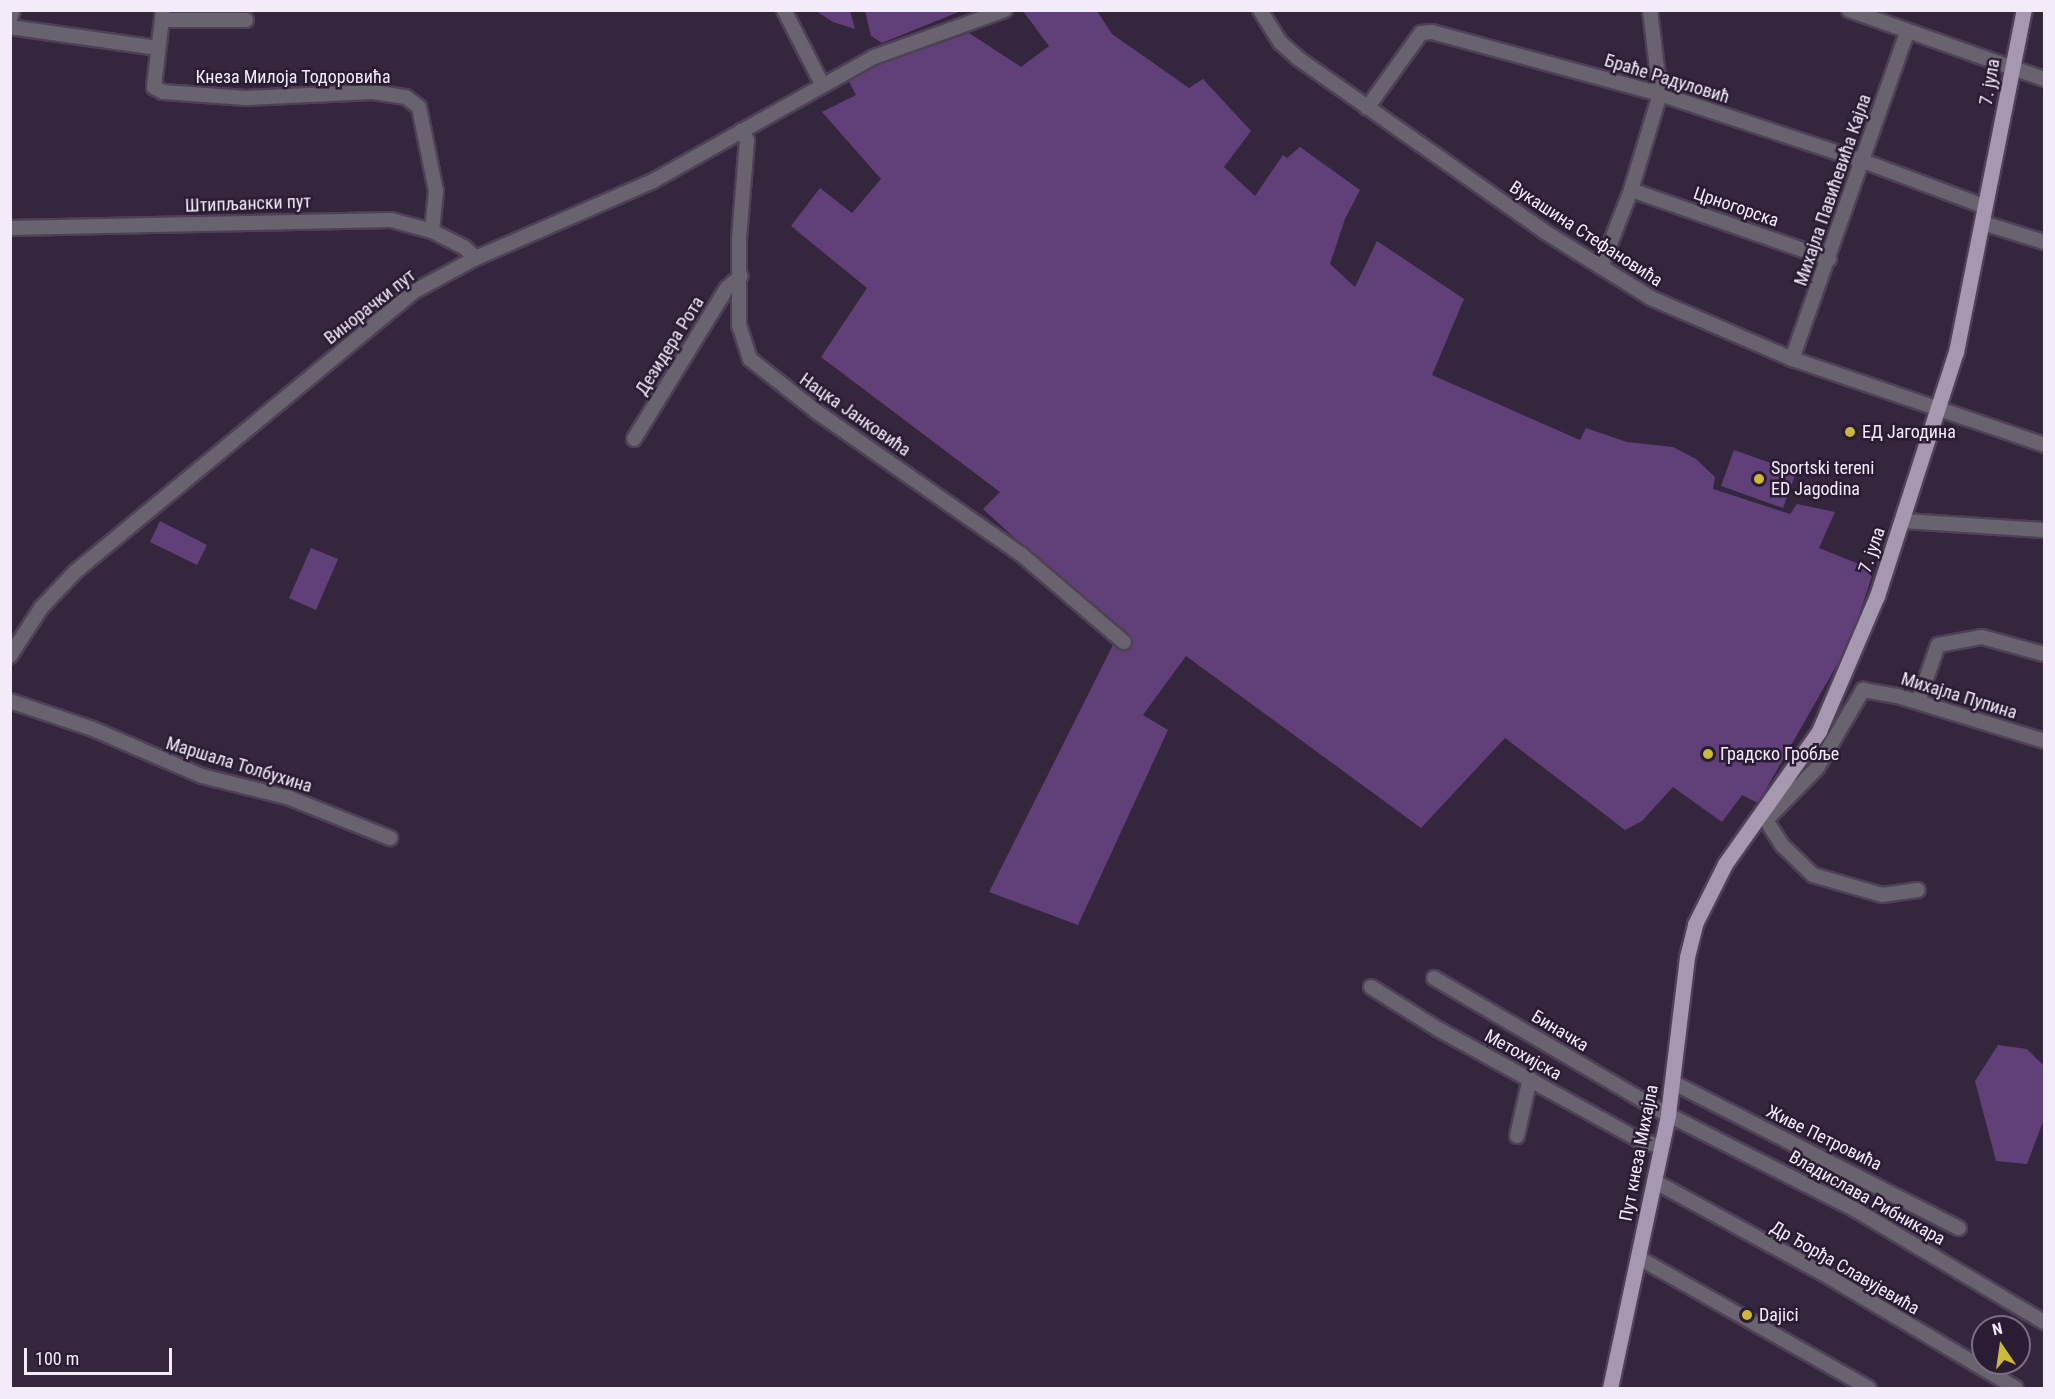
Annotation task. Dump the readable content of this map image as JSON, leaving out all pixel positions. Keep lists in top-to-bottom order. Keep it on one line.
{"streets":{"main road":["7. јула","Пут кнеза Михајла"],"street":["Кнеза Милоја Тодоровића","Браће Радуловић","Михајла Павићевића Кајла","Штипљански пут","Црногорска","Вукашина Стефановића","Винорачки пут","Дезидера Рота","Нацка Јанковића","Михајла Пупина","Маршала Толбухина","Биначка","Метохијска","Живе Петровића","Владислава Рибникара","Др Ђорђа Славујевића"]},"crossings":[["Кнеза Милоја Тодоровића","Штипљански пут"],["Браће Радуловић","7. јула"],["Браће Радуловић","Михајла Павићевића Кајла"],["Браће Радуловић","Вукашина Стефановића"],["7. јула","Вукашина Стефановића"],["7. јула","Михајла Пупина"],["7. јула","Пут кнеза Михајла"],["Михајла Павићевића Кајла","Црногорска"],["Михајла Павићевића Кајла","Вукашина Стефановића"],["Штипљански пут","Винорачки пут"],["Винорачки пут","Нацка Јанковића"],["Дезидера Рота","Нацка Јанковића"],["Биначка","Пут кнеза Михајла"],["Биначка","Владислава Рибникара"],["Метохијска","Пут кнеза Михајла"],["Живе Петровића","Пут кнеза Михајла"],["Пут кнеза Михајла","Владислава Рибникара"],["Пут кнеза Михајла","Др Ђорђа Славујевића"]],"places":["ЕД Јагодина","Sportski tereni ED Jagodina","Градско Гробље","Dajici"],"scale_bar":"100 m","north":"top"}
